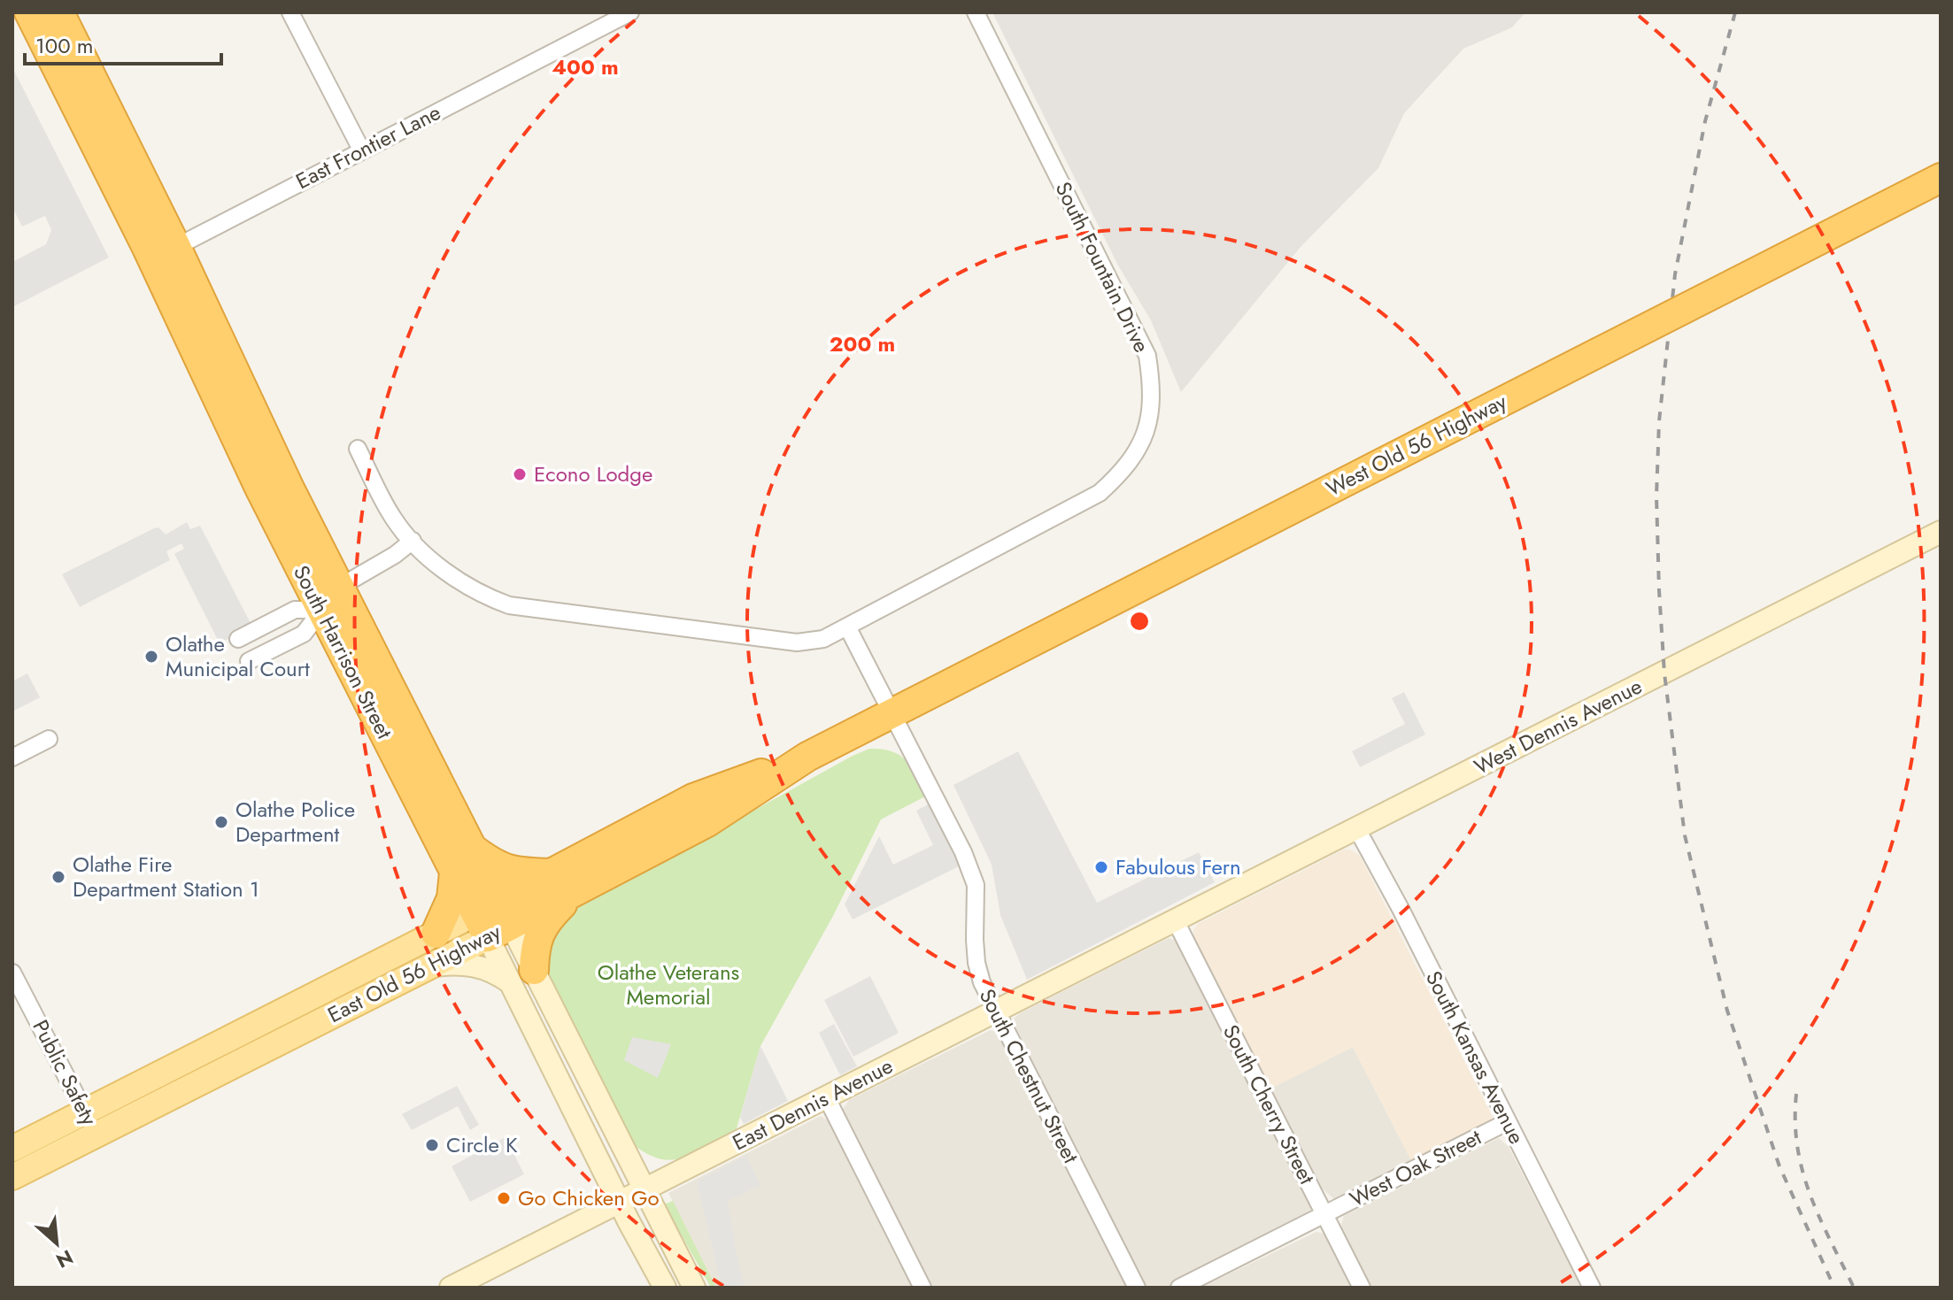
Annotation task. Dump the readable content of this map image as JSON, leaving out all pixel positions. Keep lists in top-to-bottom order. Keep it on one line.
{"streets":{"highway":["West Old 56 Highway","South Harrison Street","East Old 56 Highway"],"street":["East Frontier Lane","South Fountain Drive","West Dennis Avenue","South Kansas Avenue","Public Safety","South Chestnut Street","East Dennis Avenue","South Cherry Street","West Oak Street"]},"crossings":[["East Frontier Lane","South Harrison Street"],["South Fountain Drive","South Chestnut Street"],["West Old 56 Highway","East Old 56 Highway"],["West Old 56 Highway","South Chestnut Street"],["South Harrison Street","East Old 56 Highway"],["South Harrison Street","East Dennis Avenue"],["West Dennis Avenue","South Kansas Avenue"],["West Dennis Avenue","East Dennis Avenue"],["West Dennis Avenue","South Cherry Street"],["East Old 56 Highway","Public Safety"],["East Old 56 Highway","South Chestnut Street"],["South Kansas Avenue","West Oak Street"],["South Chestnut Street","East Dennis Avenue"],["East Dennis Avenue","South Cherry Street"],["South Cherry Street","West Oak Street"]],"parks":["Olathe Veterans Memorial"],"places":["Econo Lodge","Olathe Municipal Court","Olathe Police Department","Fabulous Fern","Olathe Fire Department Station 1","Circle K","Go Chicken Go"],"scale_bar":"100 m","north":"bottom right","rings":["400 m","200 m"]}
